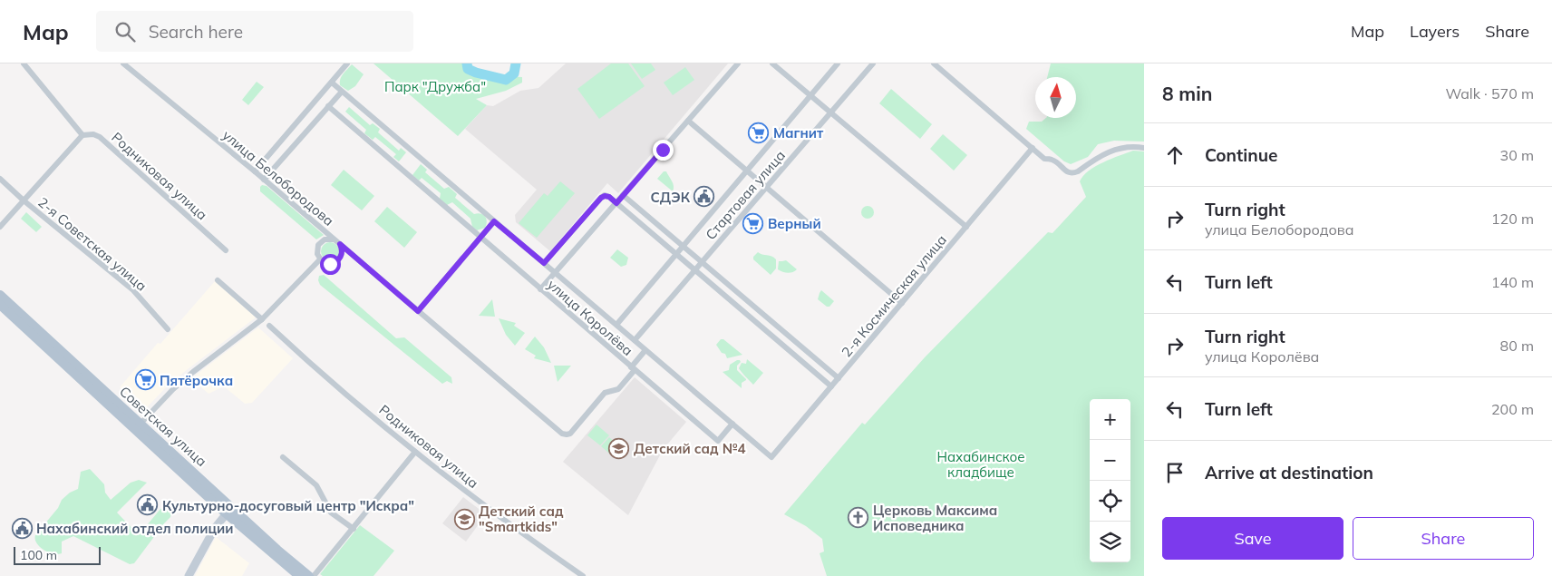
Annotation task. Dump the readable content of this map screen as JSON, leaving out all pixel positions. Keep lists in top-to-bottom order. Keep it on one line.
{"streets":{"main road":["Советская улица"],"street":["Родниковая улица","улица Белобородова","Стартовая улица","2-я Советская улица","2-я Космическая улица","улица Королёва"]},"crossings":[["улица Белобородова","улица Королёва"],["Стартовая улица","улица Королёва"],["2-я Космическая улица","улица Королёва"]],"parks":["Парк \"Дружба\"","Нахабинское кладбище"],"places":{"supermarket":["Магнит","Верный","Пятёрочка"],"public building":["СДЭК","Культурно-досуговый центр \"Искра\"","Нахабинский отдел полиции"],"school or university":["Детский сад №4","Детский сад \"Smartkids\""],"church":["Церковь Максима Исповедника"]},"scale_bar":"100 m","north":"top","page":{"header":"Map","search":"Search here","nav":["Map","Layers","Share"],"heading":["8 min","Walk · 570 m"],"list":[["Continue","30 m"],["Turn right","улица Белобородова","120 m"],["Turn left","140 m"],["Turn right","улица Королёва","80 m"],["Turn left","200 m"],"Arrive at destination"],"map_buttons":["+","−"],"buttons":["Save","Share"],"scale":"100 m"}}
